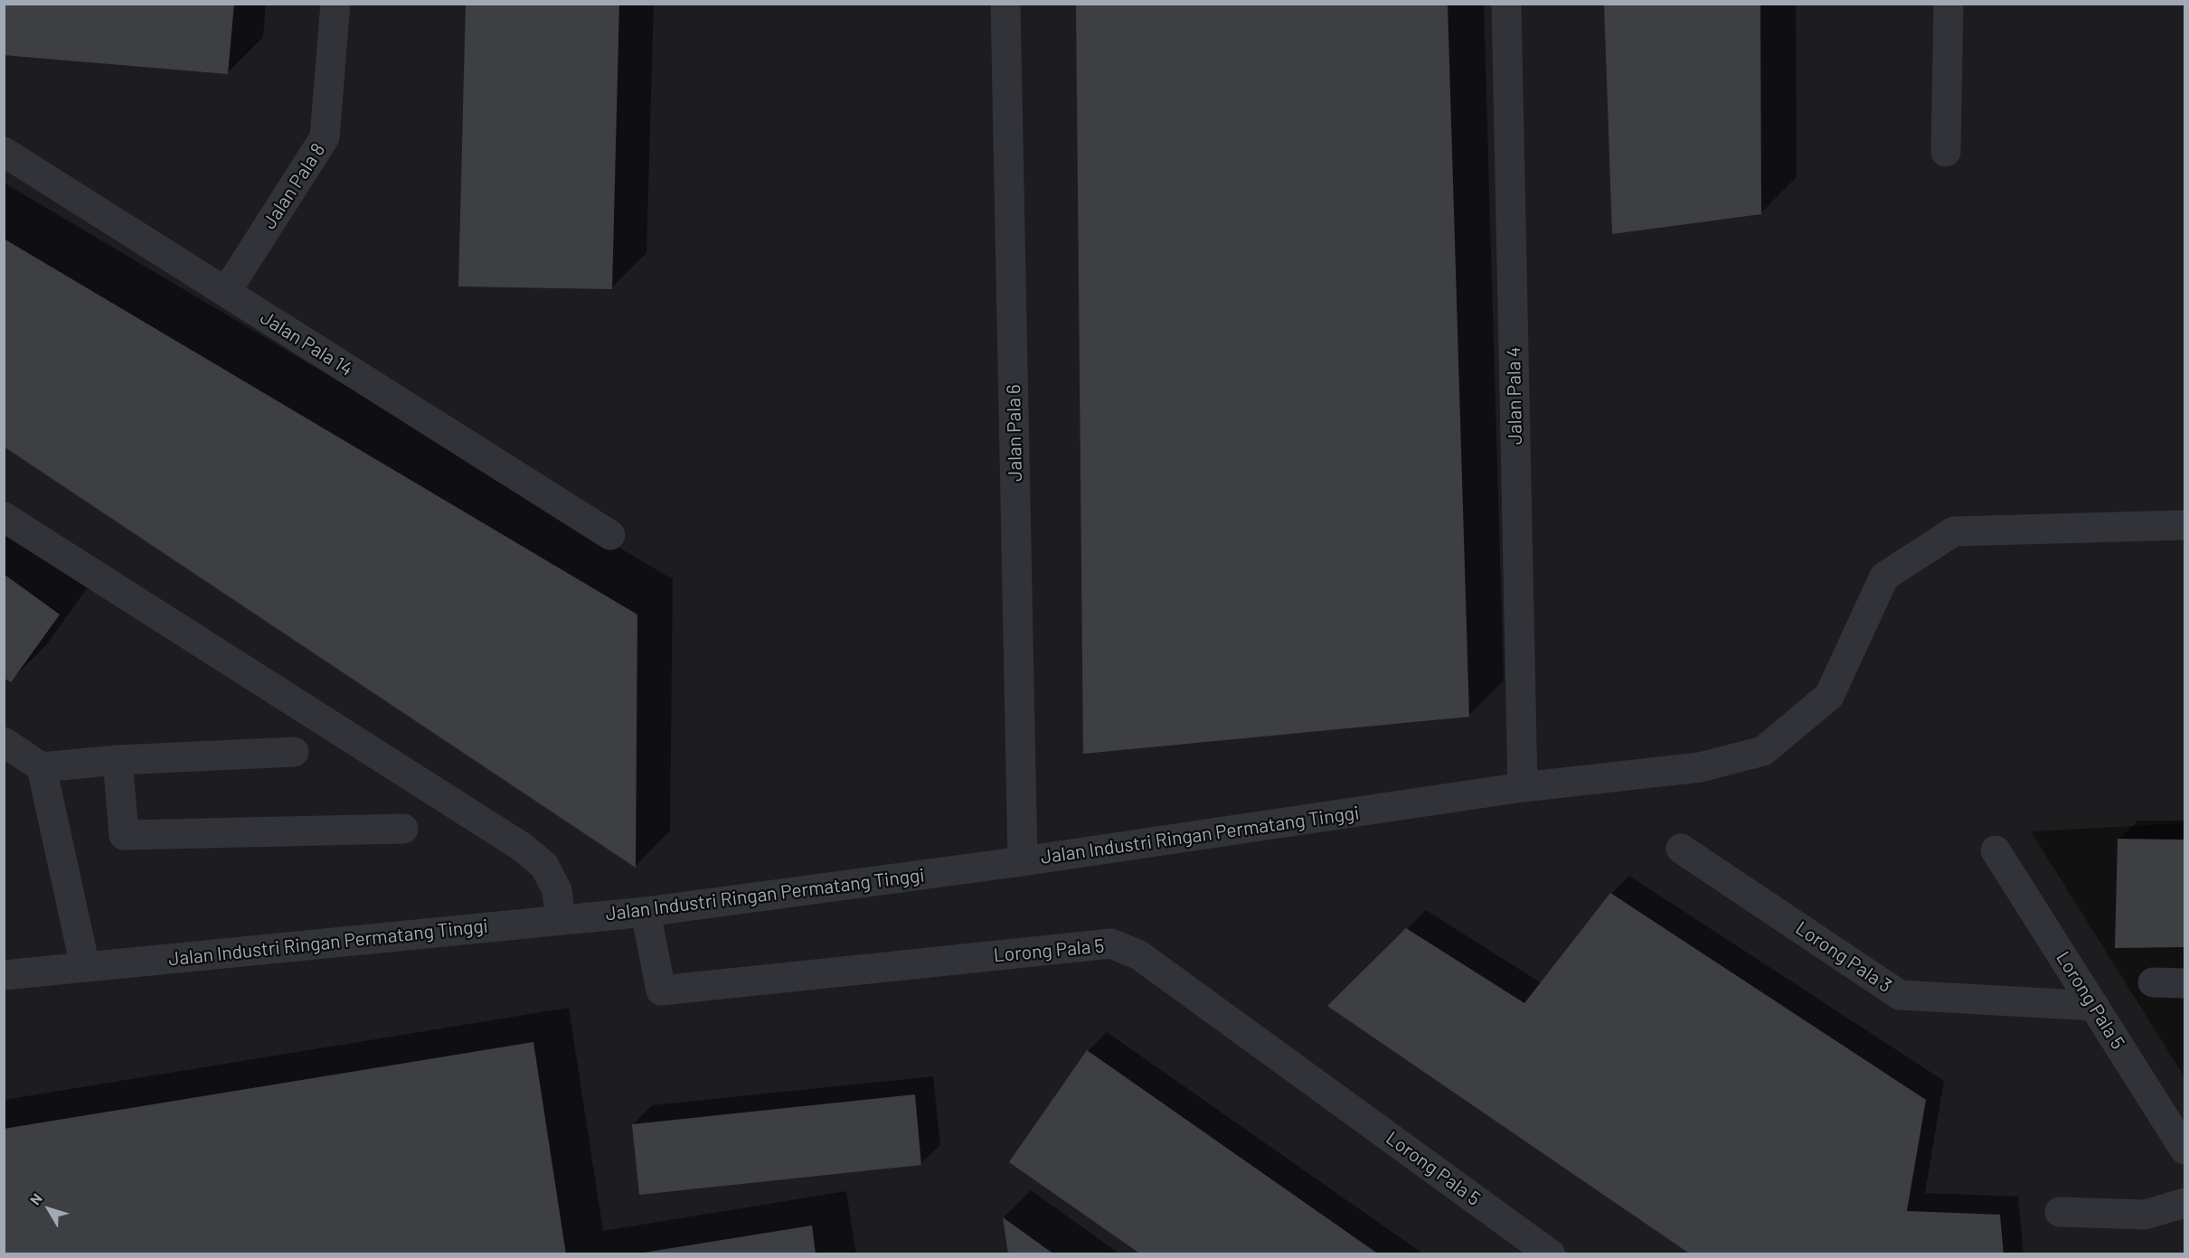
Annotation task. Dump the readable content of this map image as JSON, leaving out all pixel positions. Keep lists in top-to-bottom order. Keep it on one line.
{"streets":{"street":["Jalan Pala 8","Jalan Pala 14","Jalan Pala 4","Jalan Pala 6","Jalan Industri Ringan Permatang Tinggi","Lorong Pala 5","Lorong Pala 3"]},"crossings":[["Jalan Pala 8","Jalan Pala 14"],["Jalan Pala 4","Jalan Industri Ringan Permatang Tinggi"],["Jalan Pala 6","Jalan Industri Ringan Permatang Tinggi"],["Jalan Industri Ringan Permatang Tinggi","Lorong Pala 5"],["Lorong Pala 5","Lorong Pala 3"]],"north":"top left"}
